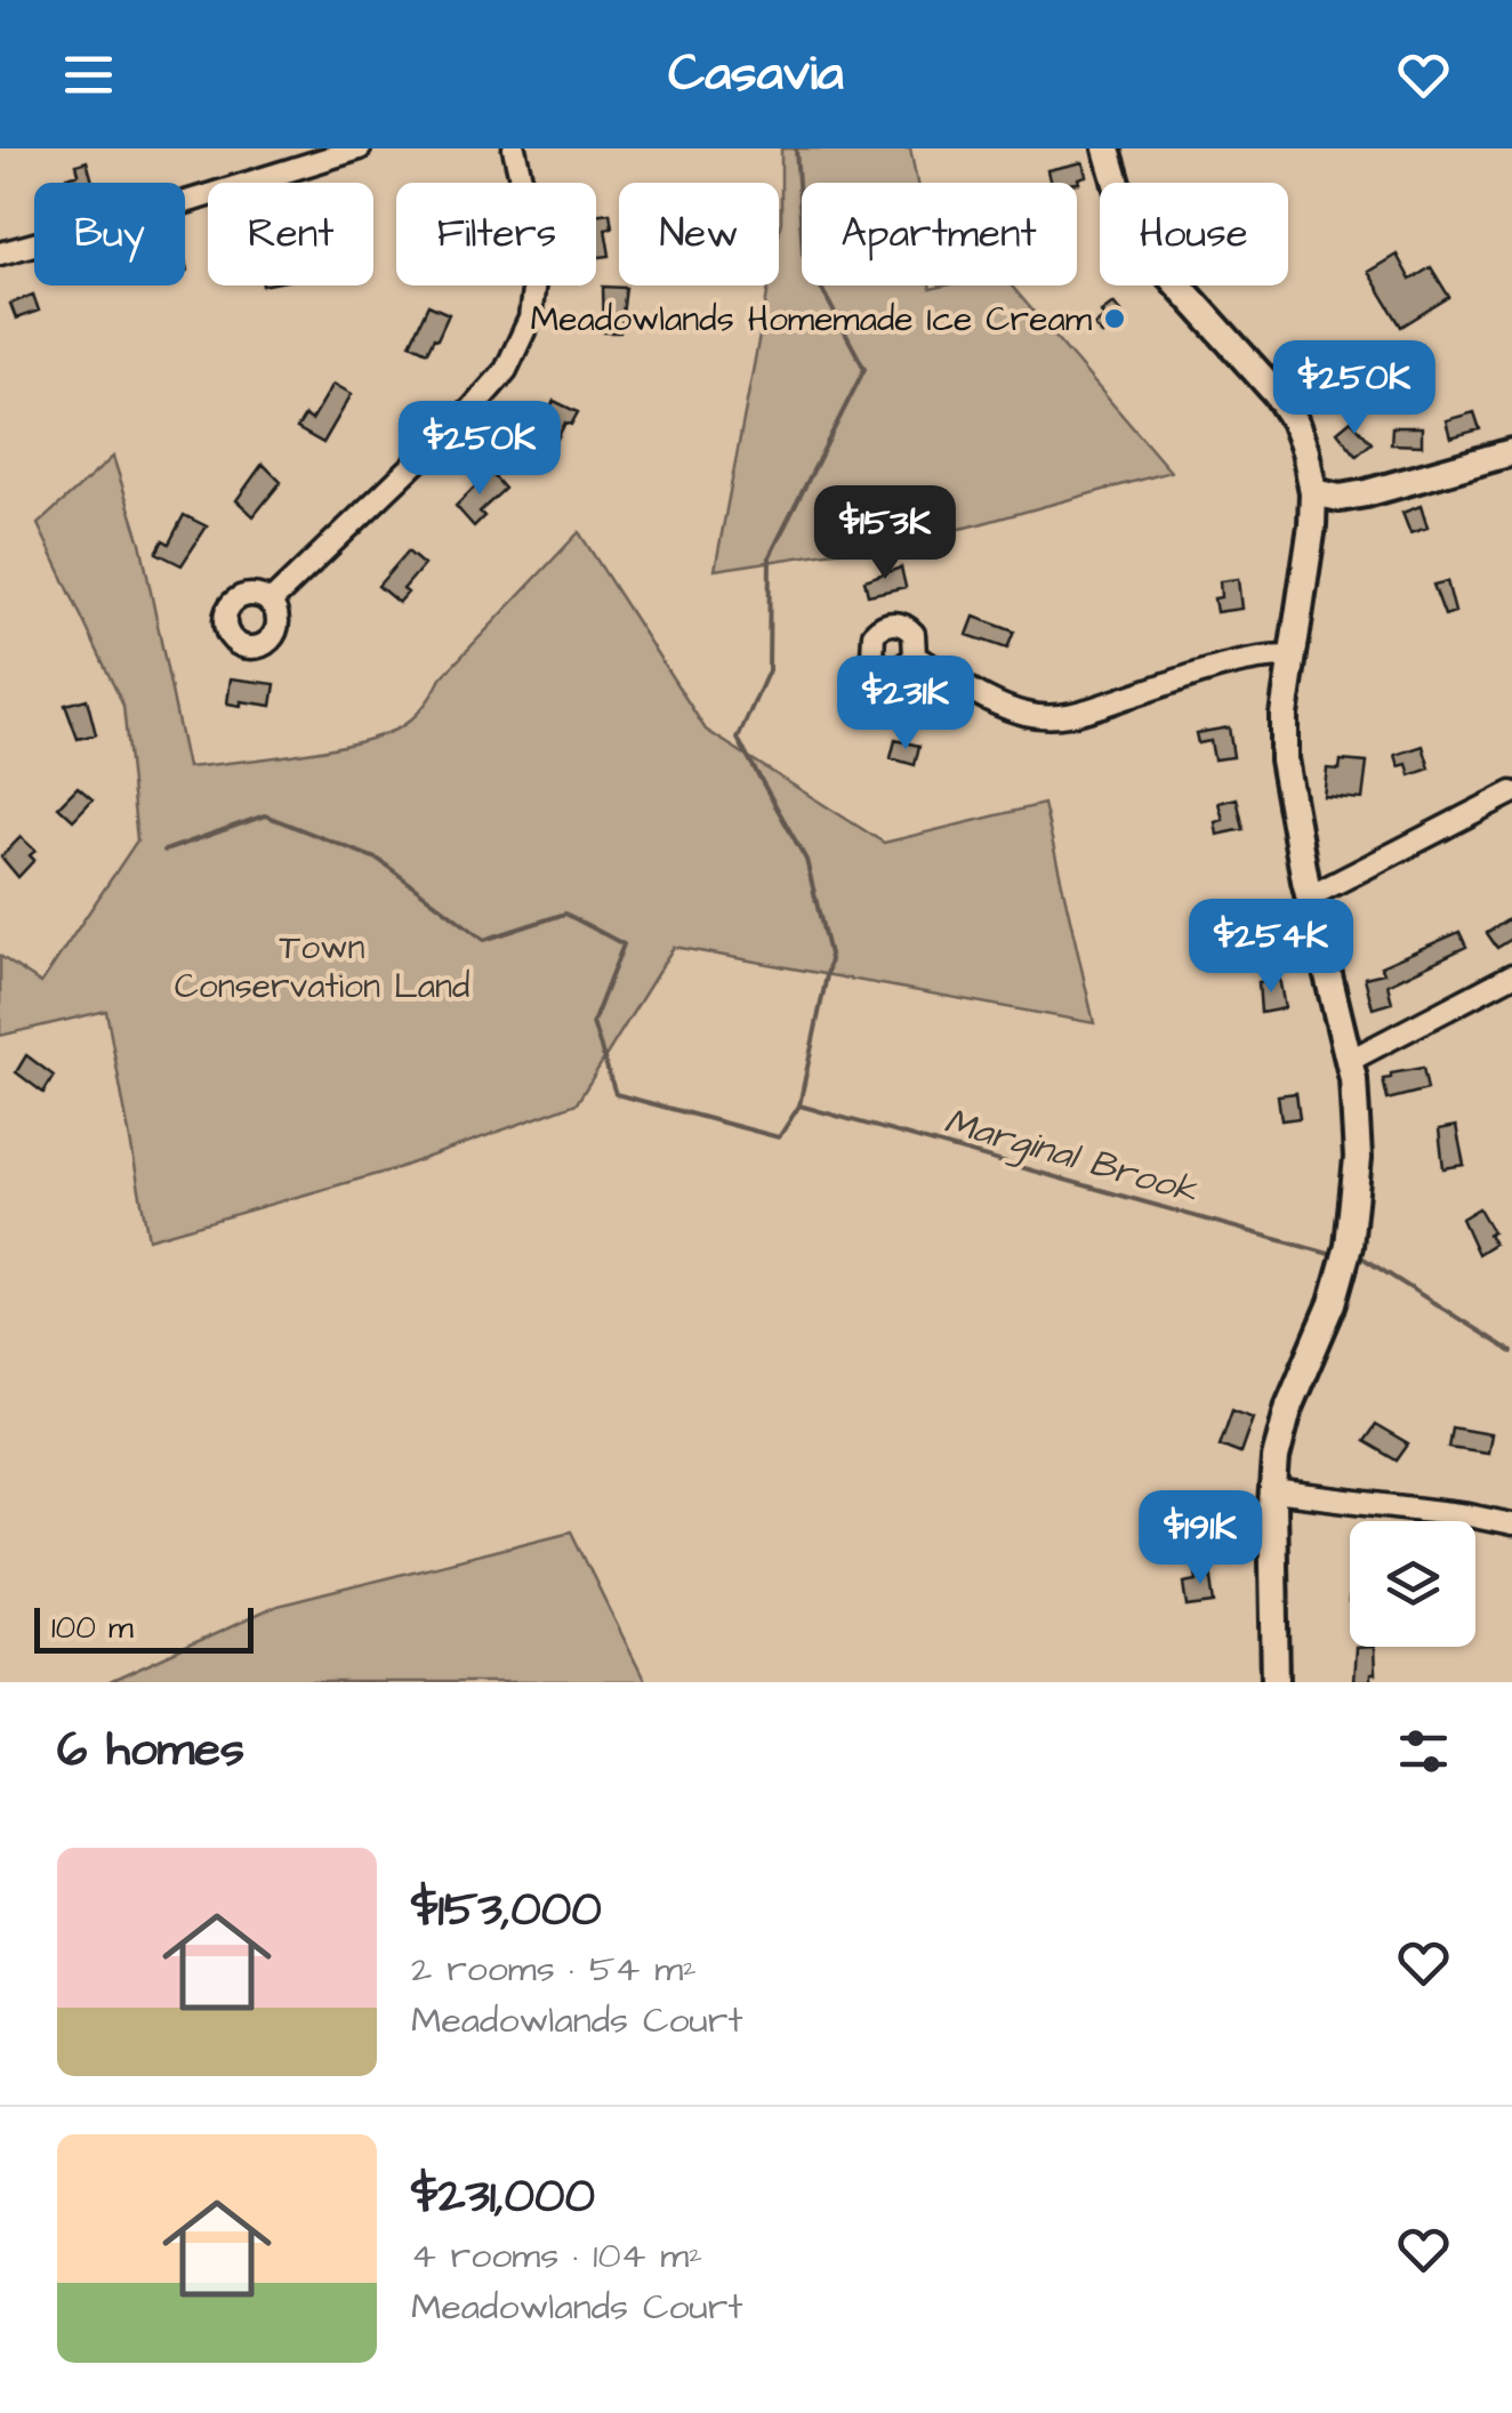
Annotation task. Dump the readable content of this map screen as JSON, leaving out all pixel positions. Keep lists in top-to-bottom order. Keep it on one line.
{"water":["Marginal Brook"],"parks":["Town Conservation Land"],"places":["Meadowlands Homemade Ice Cream"],"scale_bar":"100 m","page":{"header":"Casavia","chip":["Buy","Rent","Filters","New","Apartment","House"],"price":["$250K","$250K","$153K","$231K","$254K","$191K"],"scale":"100 m","heading":"6 homes","list":[{"name":"$153,000","note":"2 rooms · 54 m² · Meadowlands Court"},{"name":"$231,000","note":"4 rooms · 104 m² · Meadowlands Court"}]}}
